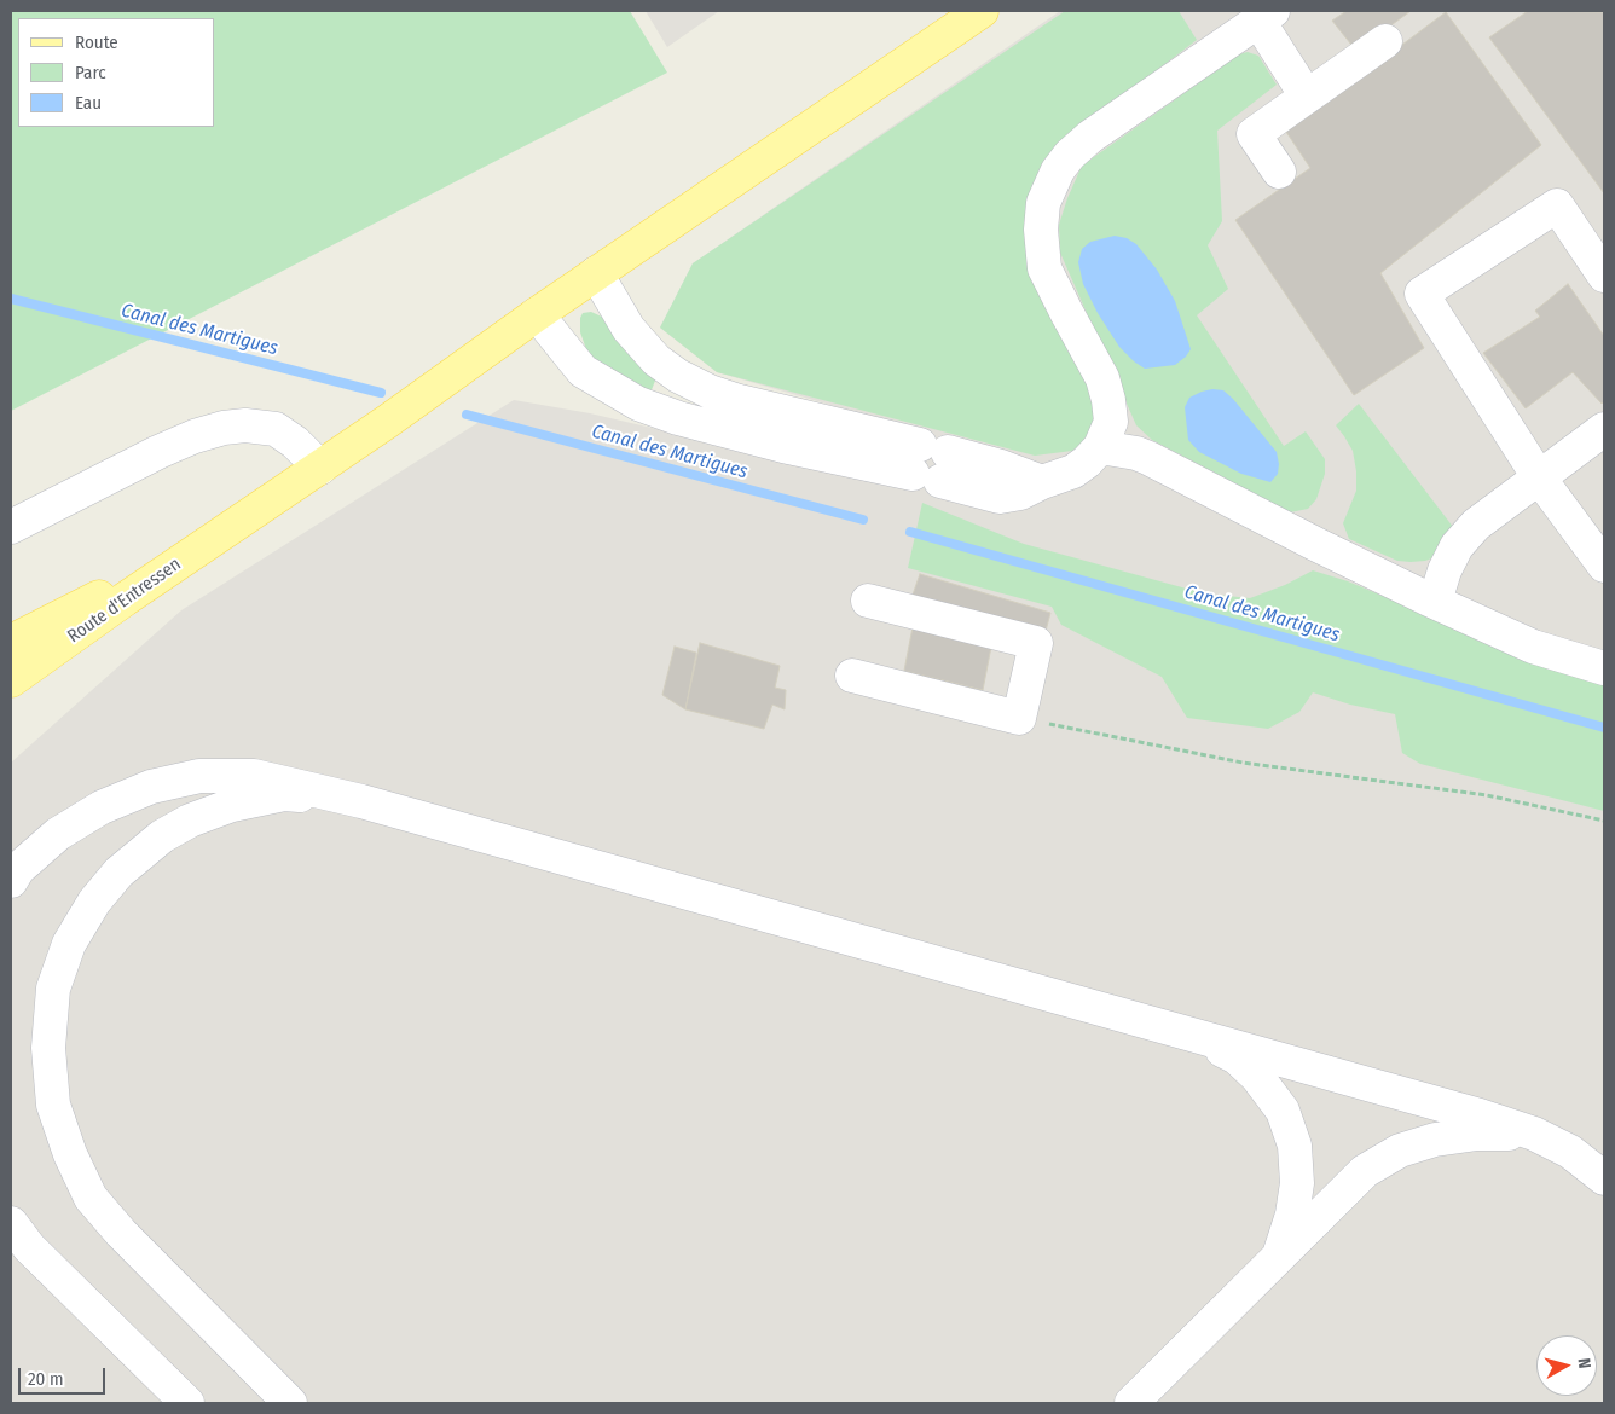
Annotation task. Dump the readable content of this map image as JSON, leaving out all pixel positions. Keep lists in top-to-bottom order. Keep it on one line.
{"streets":{"main road":["Route d'Entressen"]},"water":["Canal des Martigues"],"legend":["Route","Parc","Eau"],"scale_bar":"20 m","north":"right"}
